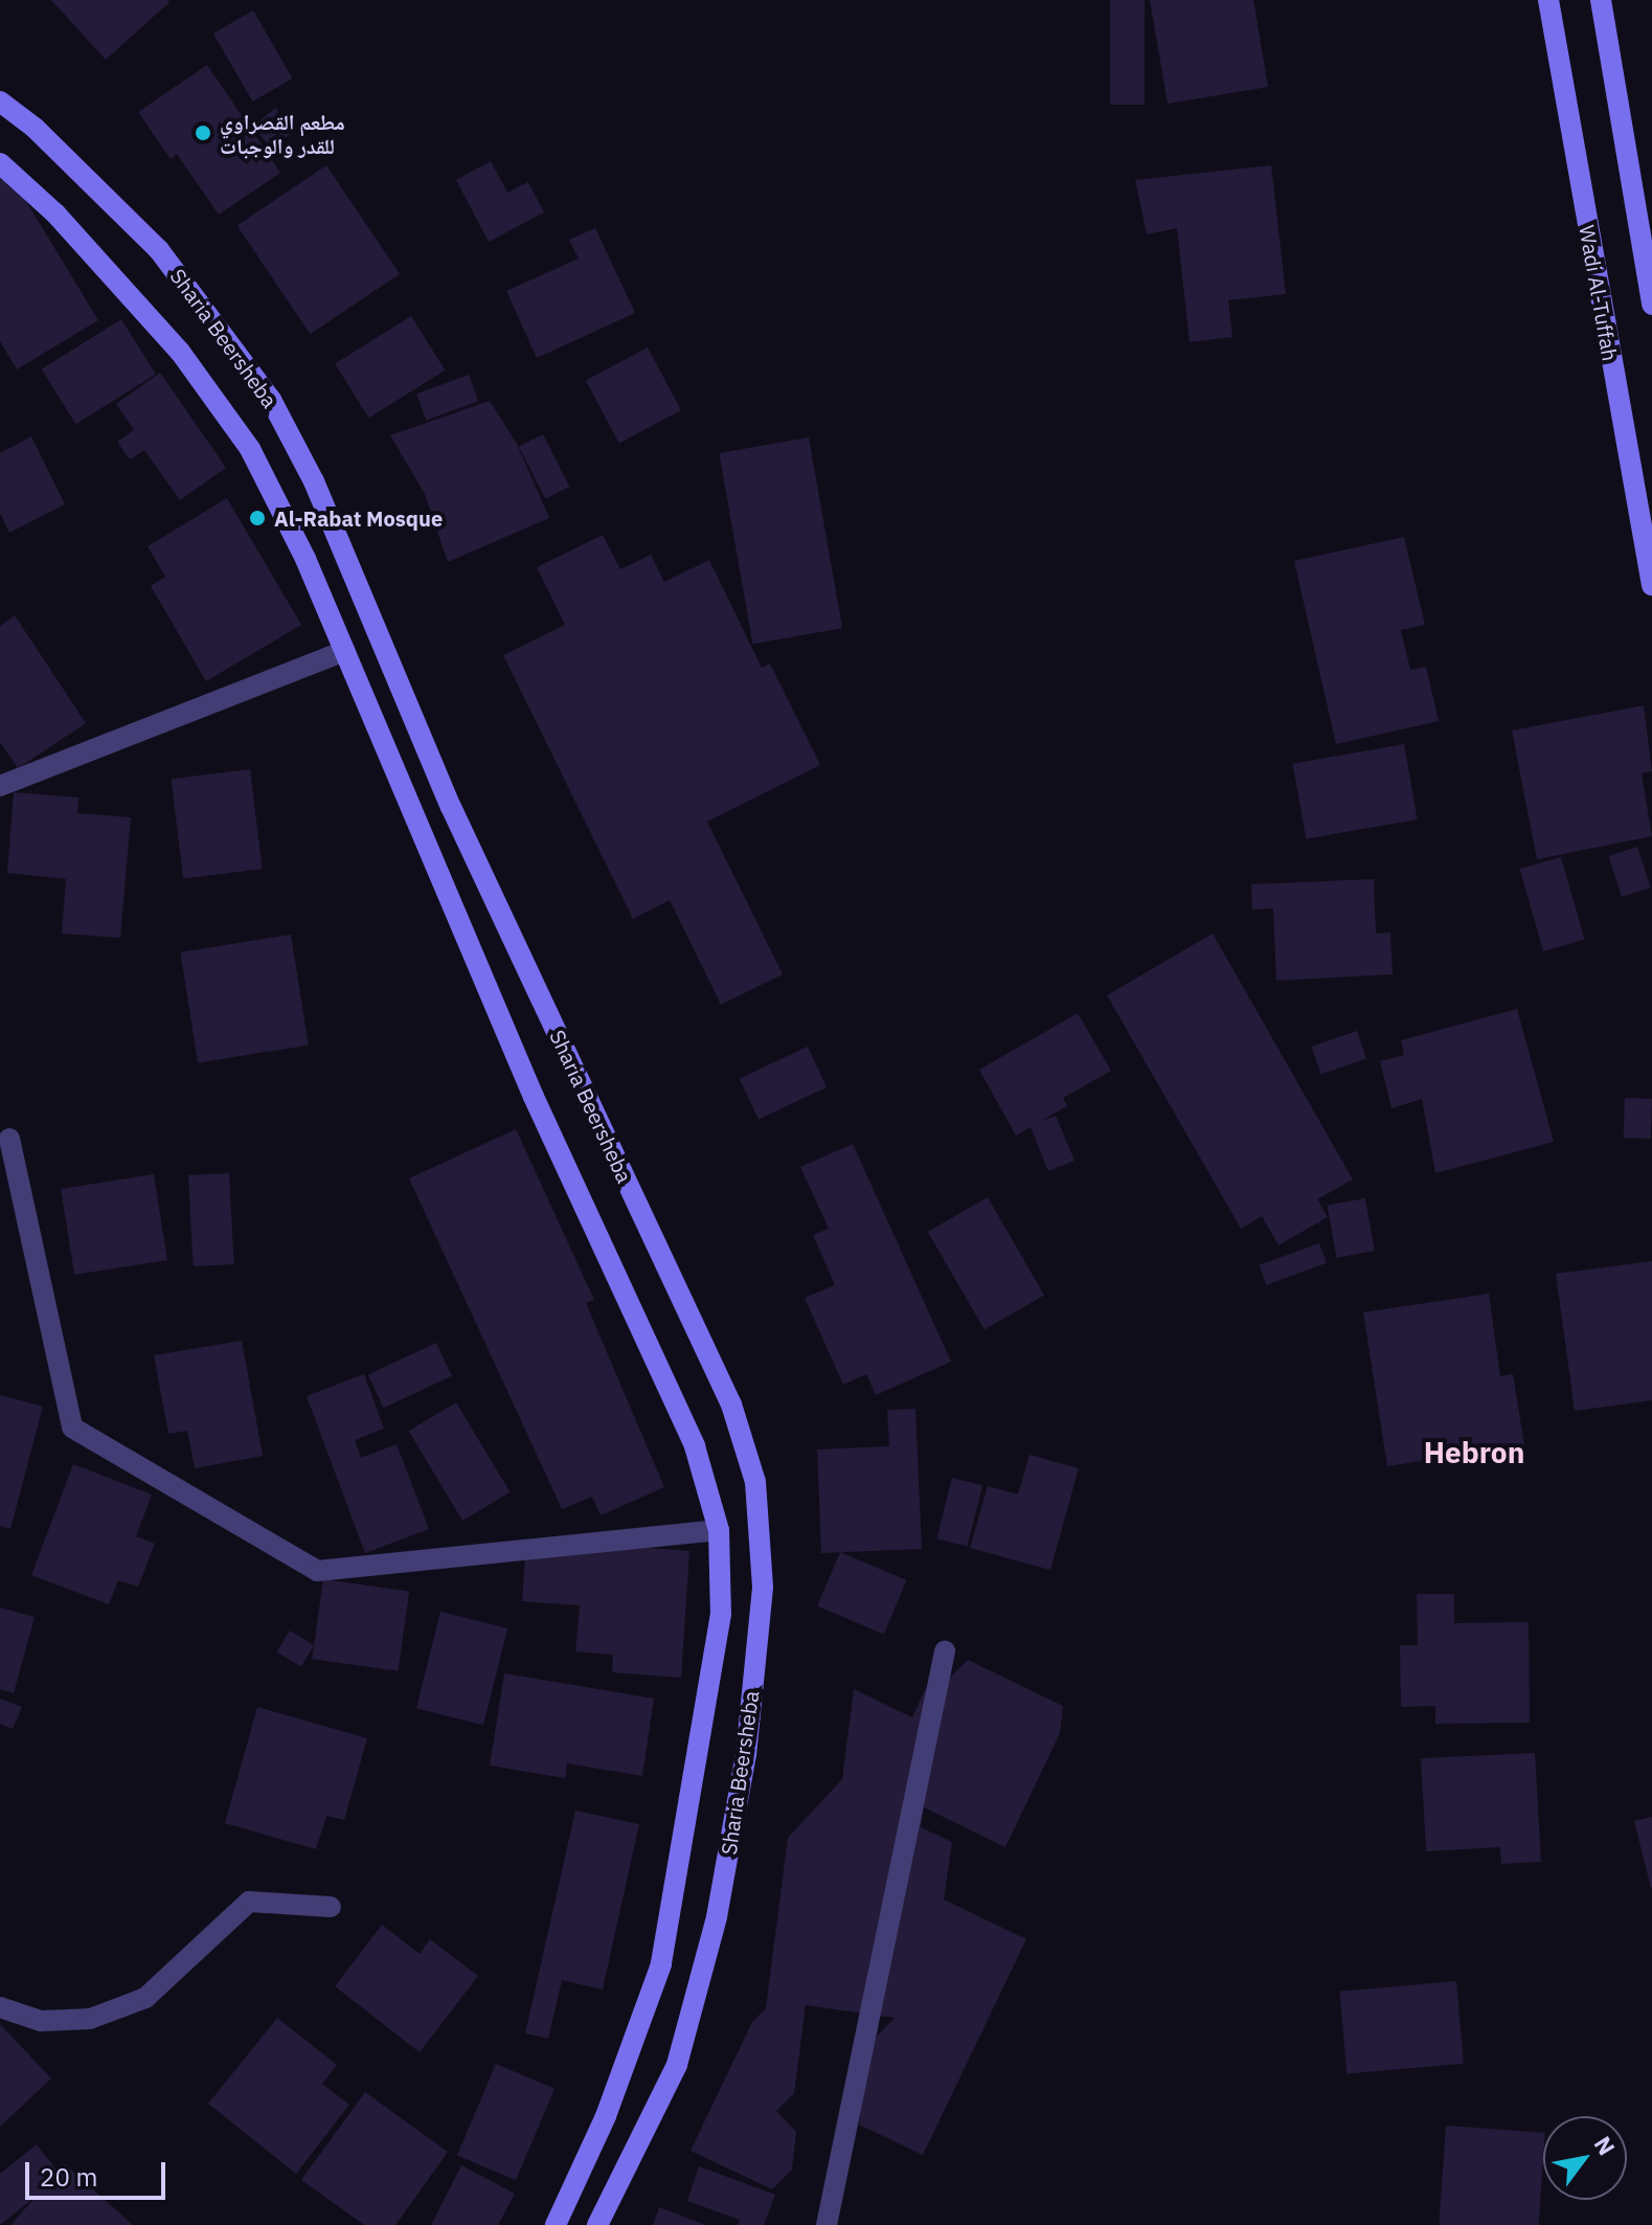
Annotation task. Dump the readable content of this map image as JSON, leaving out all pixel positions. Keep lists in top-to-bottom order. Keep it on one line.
{"streets":{"street":["Wadi Al-Tuffah","Sharia Beersheba"]},"districts":["Hebron"],"places":["مطعم القصراوي للقدر والوجبات","Al-Rabat Mosque"],"scale_bar":"20 m","north":"top right"}
